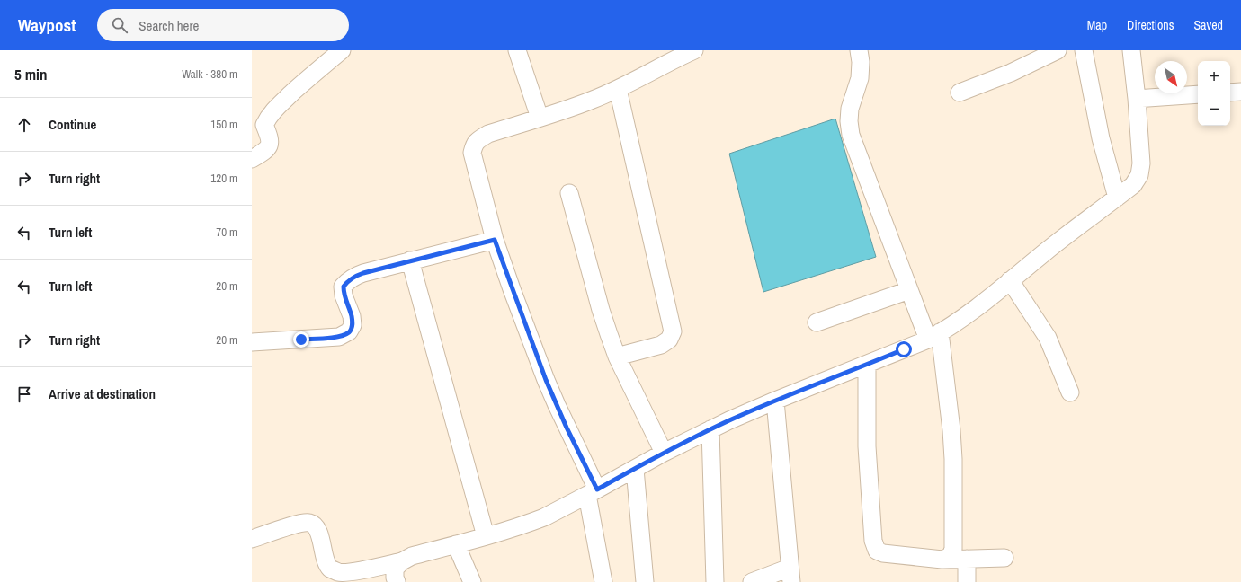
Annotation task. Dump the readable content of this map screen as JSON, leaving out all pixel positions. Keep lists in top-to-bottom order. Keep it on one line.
{"north":"bottom right","page":{"header":"Waypost","search":"Search here","nav":["Map","Directions","Saved"],"heading":["5 min","Walk · 380 m"],"map_buttons":["+","−"],"list":[["Continue","150 m"],["Turn right","120 m"],["Turn left","70 m"],["Turn left","20 m"],["Turn right","20 m"],"Arrive at destination"]}}
